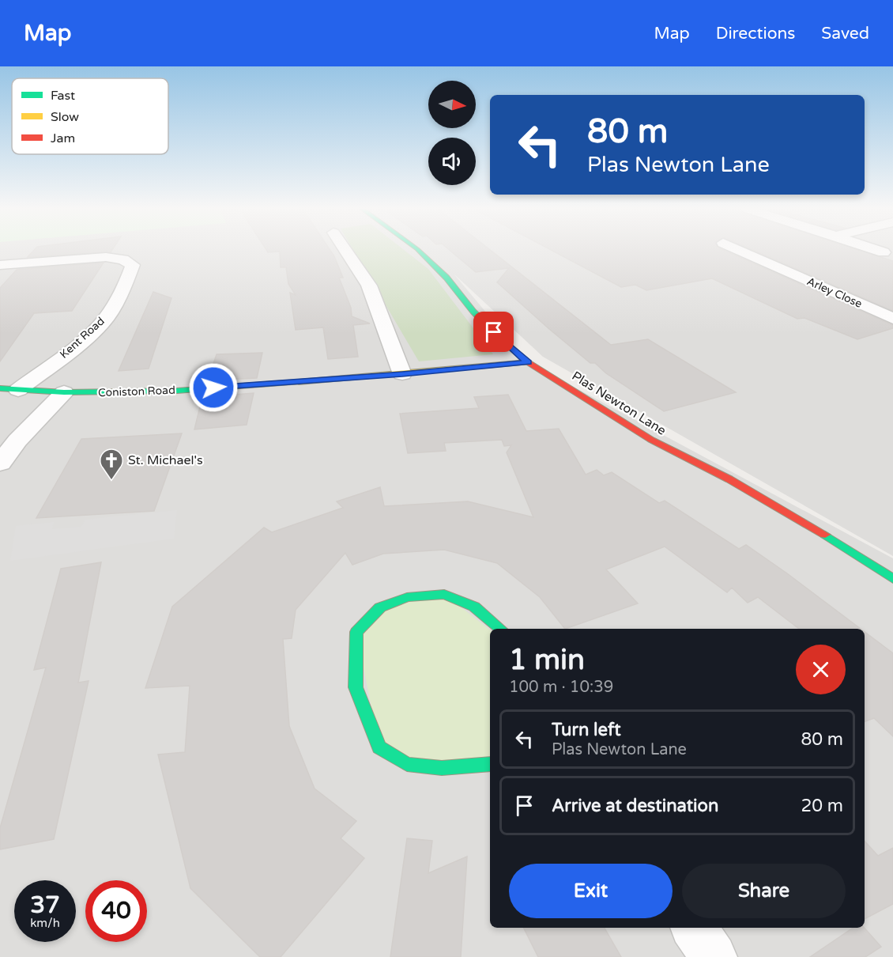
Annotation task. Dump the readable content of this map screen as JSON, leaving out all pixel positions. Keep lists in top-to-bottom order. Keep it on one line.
{"streets":{"street":["Arley Close","Kent Road","Coniston Road","Plas Newton Lane"]},"crossings":[["Kent Road","Coniston Road"],["Coniston Road","Plas Newton Lane"]],"places":{"church":["St. Michael's"]},"legend":["Fast","Slow","Jam"],"north":"right","page":{"header":"Map","nav":["Map","Directions","Saved"],"turn":["80 m","Plas Newton Lane"],"heading":["1 min","100 m · 10:39"],"list":[{"name":"Turn left","note":"Plas Newton Lane","value":"80 m"},{"name":"Arrive at destination","value":"20 m"}],"buttons":["Exit","Share"],"speed":"37 km/h","limit":"40"}}
